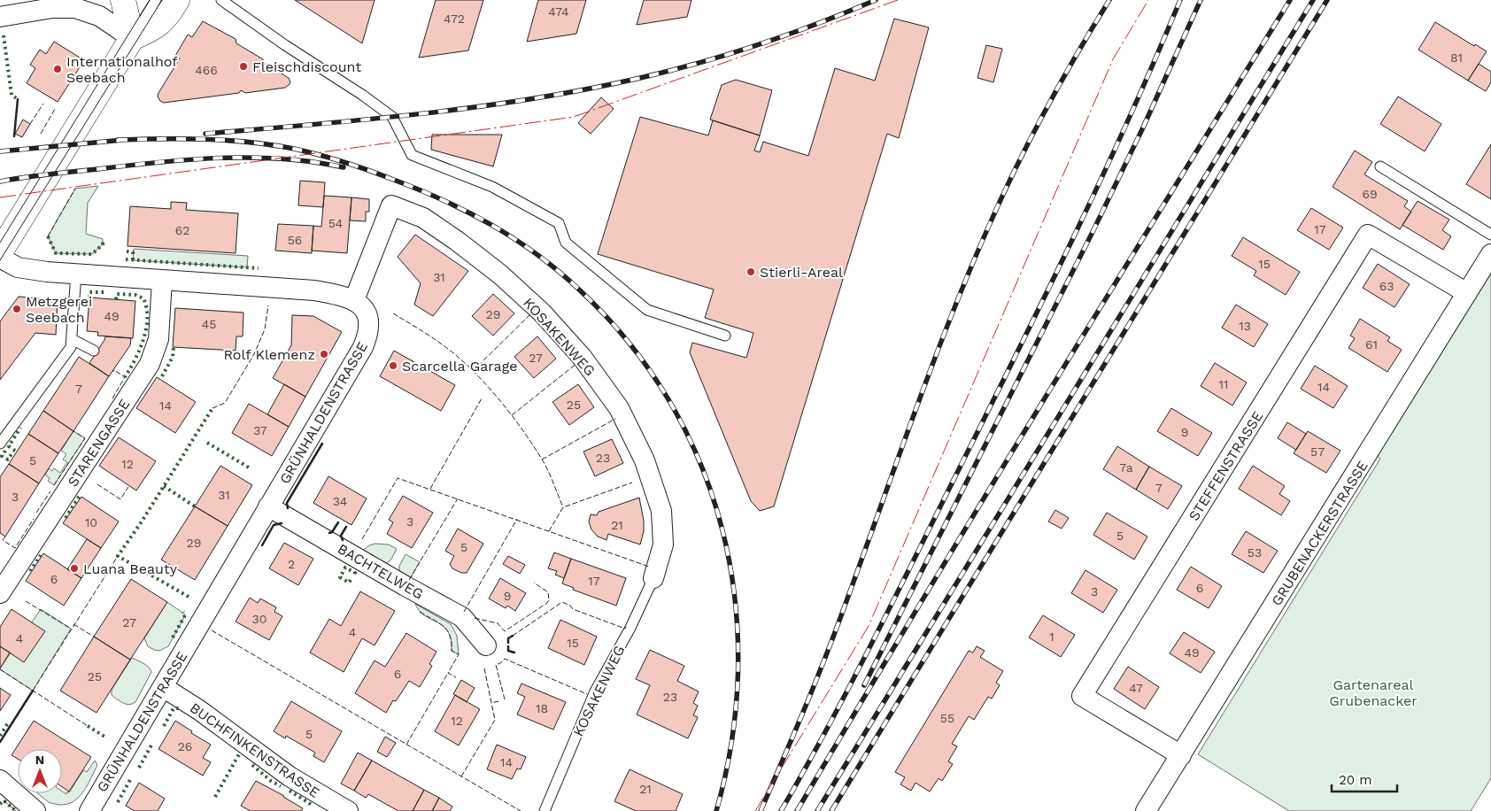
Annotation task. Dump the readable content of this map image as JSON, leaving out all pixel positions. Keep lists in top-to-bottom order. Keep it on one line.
{"streets":{"street":["KOSAKENWEG","GRÜNHALDENSTRASSE","STARENGASSE","STEFFENSTRASSE","GRUBENACKERSTRASSE","BACHTELWEG","BUCHFINKENSTRASSE"]},"crossings":[["KOSAKENWEG","GRÜNHALDENSTRASSE"],["GRÜNHALDENSTRASSE","BACHTELWEG"],["GRÜNHALDENSTRASSE","BUCHFINKENSTRASSE"],["STEFFENSTRASSE","GRUBENACKERSTRASSE"]],"parks":["Gartenareal Grubenacker"],"places":["Fleischdiscount","Internationalhof Seebach","Stierli-Areal","Metzgerei Seebach","Rolf Klemenz","Scarcella Garage","Luana Beauty"],"house_numbers":["474","472","81","466","69","54","17","62","56","15","31","63","29","49","45","13","61","27","11","14","7","25","14","37","9","57","23","5","12","7a","7","31","3","34","3","10","21","5","29","5","53","2","6","17","6","3","9","30","27","4","1","4","15","49","6","25","47","23","18","55","12","5","26","14","21"],"scale_bar":"20 m","north":"top"}
